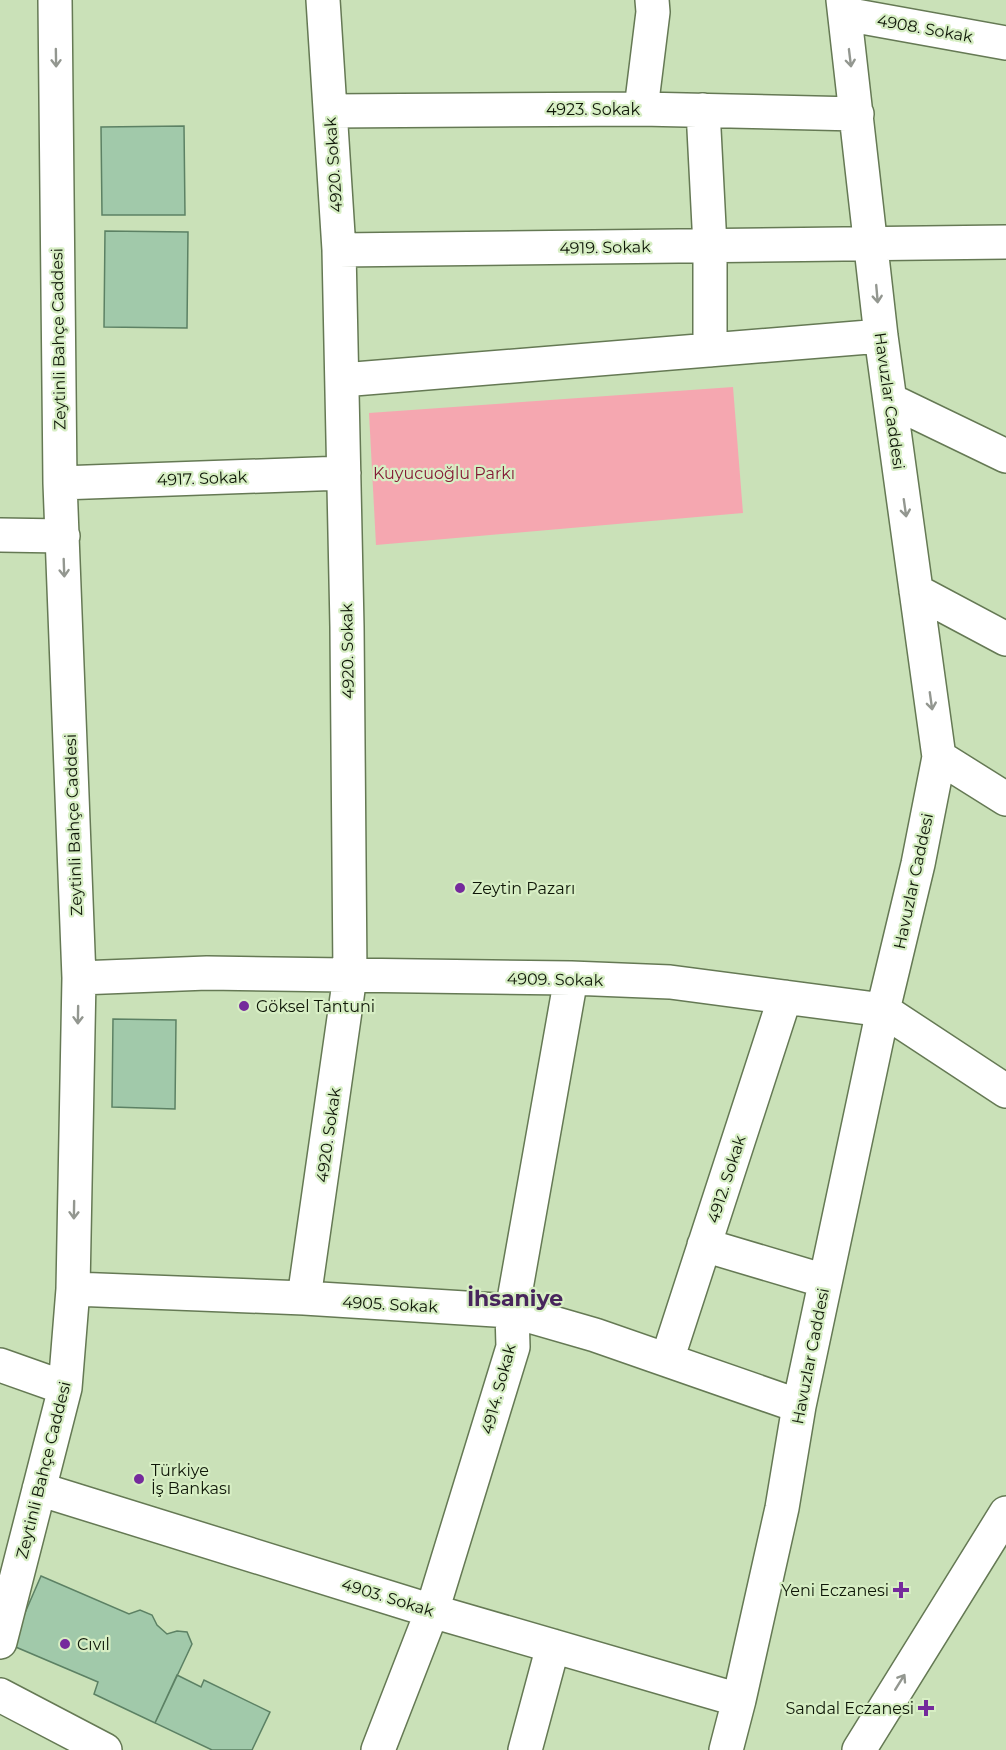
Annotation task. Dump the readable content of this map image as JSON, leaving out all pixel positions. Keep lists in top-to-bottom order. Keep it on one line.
{"streets":{"street":["4908. Sokak","4923. Sokak","4920. Sokak","4919. Sokak","Zeytinli Bahçe Caddesi","Havuzlar Caddesi","4917. Sokak","4909. Sokak","4912. Sokak","4905. Sokak","4914. Sokak","4903. Sokak"]},"crossings":[["4908. Sokak","Havuzlar Caddesi"],["4923. Sokak","4920. Sokak"],["4923. Sokak","Havuzlar Caddesi"],["4920. Sokak","4919. Sokak"],["4920. Sokak","4917. Sokak"],["4920. Sokak","4909. Sokak"],["4920. Sokak","4905. Sokak"],["4919. Sokak","Havuzlar Caddesi"],["Zeytinli Bahçe Caddesi","4917. Sokak"],["Zeytinli Bahçe Caddesi","4909. Sokak"],["Zeytinli Bahçe Caddesi","4905. Sokak"],["Zeytinli Bahçe Caddesi","4903. Sokak"],["Havuzlar Caddesi","4909. Sokak"],["Havuzlar Caddesi","4905. Sokak"],["Havuzlar Caddesi","4903. Sokak"],["4909. Sokak","4912. Sokak"],["4909. Sokak","4914. Sokak"],["4912. Sokak","4905. Sokak"],["4905. Sokak","4914. Sokak"],["4914. Sokak","4903. Sokak"]],"one_way":["Zeytinli Bahçe Caddesi"],"districts":["İhsaniye"],"parks":["Kuyucuoğlu Parkı"],"places":{"other":["Zeytin Pazarı","Göksel Tantuni","Türkiye İş Bankası","Cıvıl"],"health":["Yeni Eczanesi","Sandal Eczanesi"]}}
